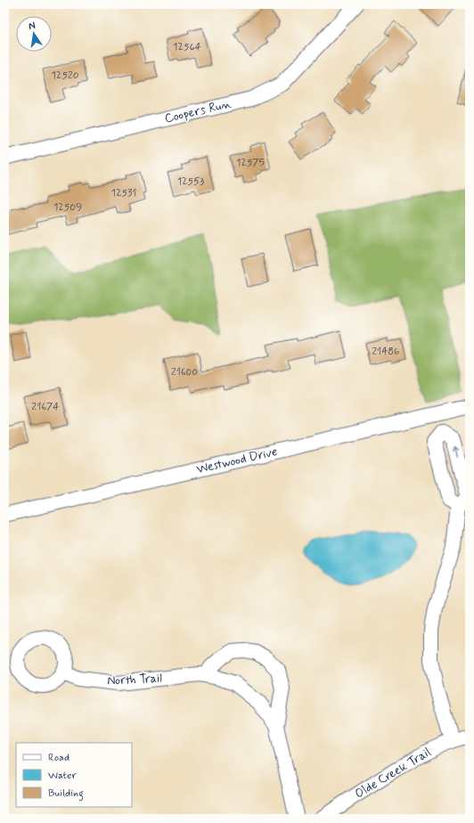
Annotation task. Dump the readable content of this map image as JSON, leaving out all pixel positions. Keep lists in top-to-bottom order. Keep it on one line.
{"streets":{"street":["Coopers Run","Westwood Drive","North Trail","Olde Creek Trail"]},"house_numbers":["12564","12520","12575","12553","12531","12509","21486","21600","21674"],"legend":["Road","Water","Building"],"north":"top"}
